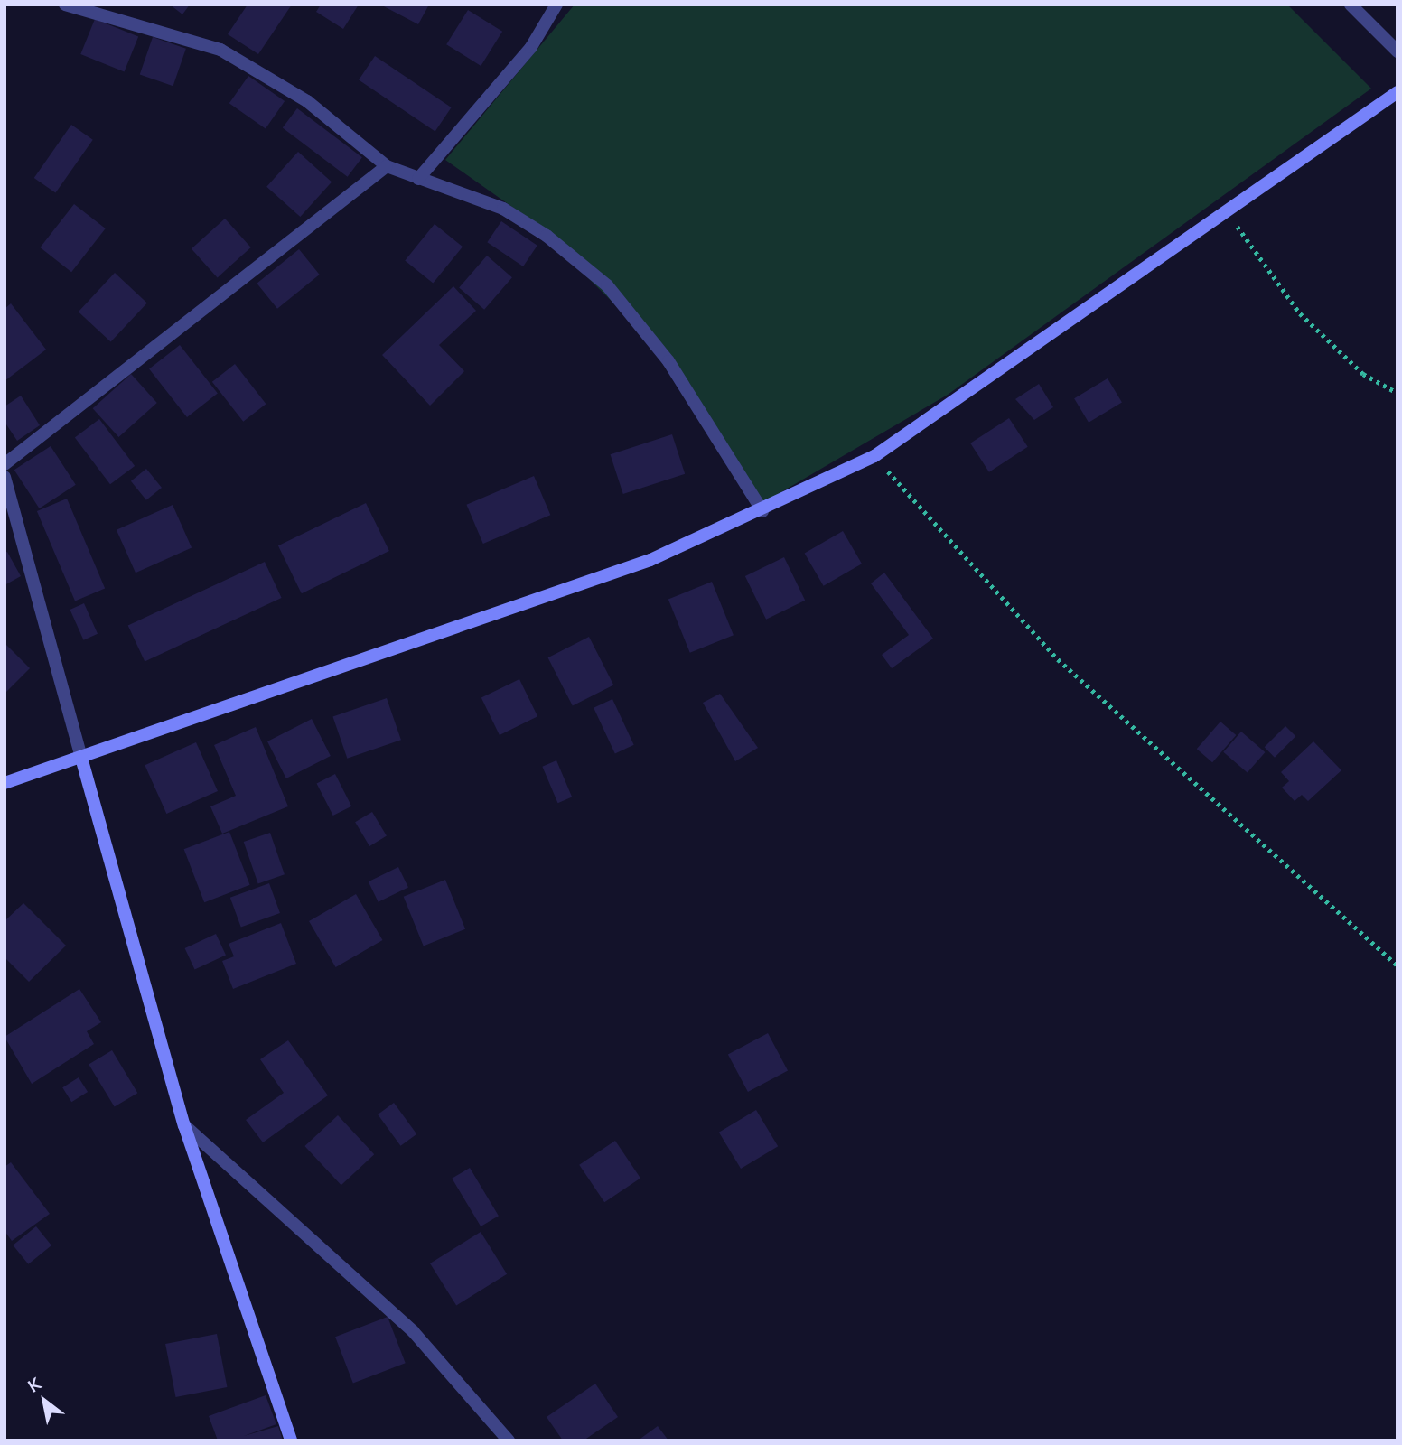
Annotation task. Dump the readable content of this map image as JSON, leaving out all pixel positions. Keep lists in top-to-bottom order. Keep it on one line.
{"north":"top left"}
